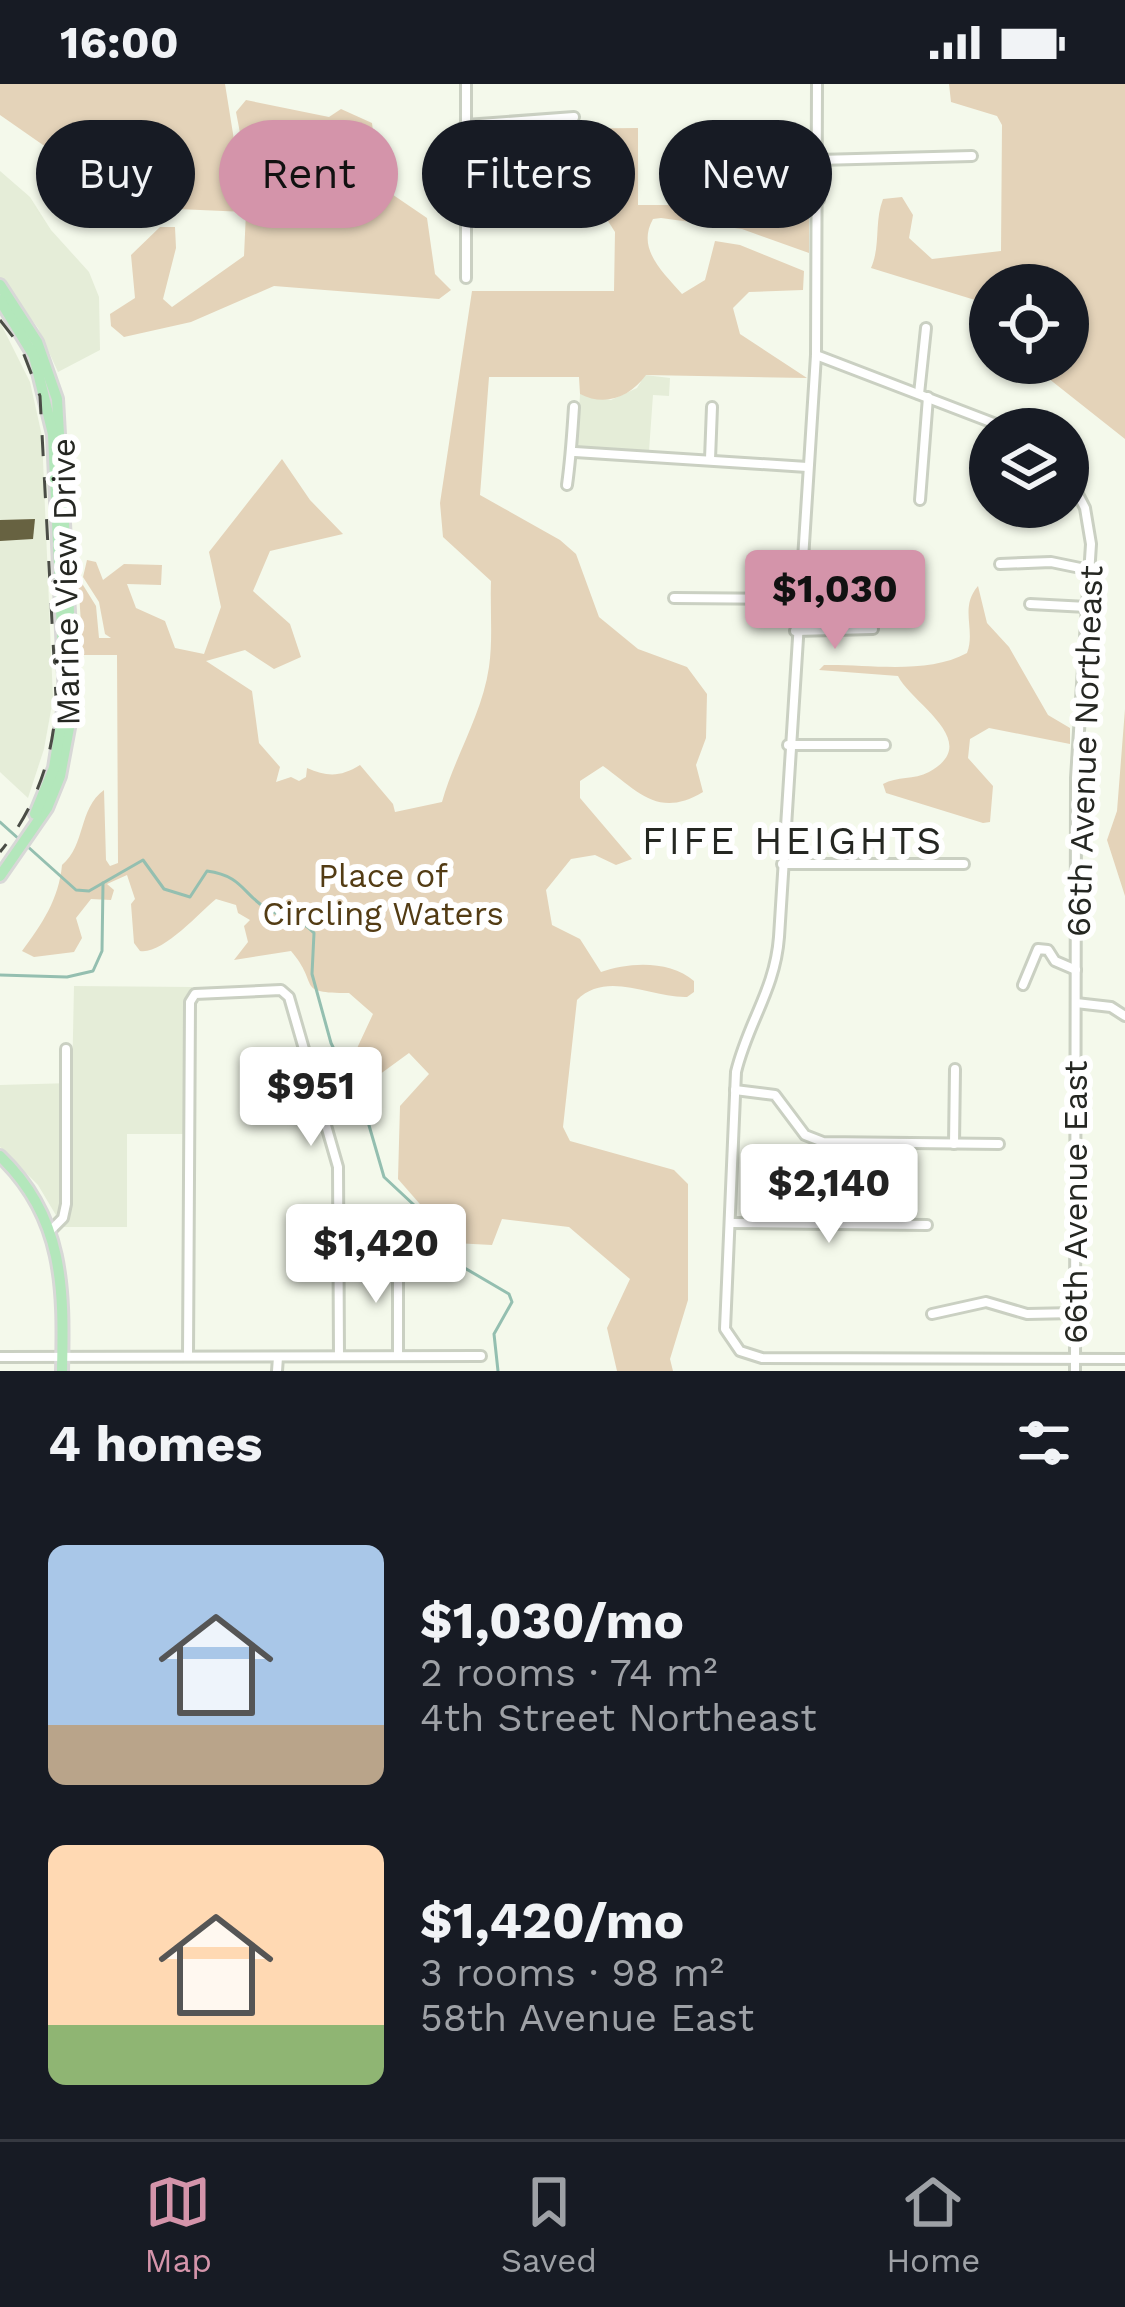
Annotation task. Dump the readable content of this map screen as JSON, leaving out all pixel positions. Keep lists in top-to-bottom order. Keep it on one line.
{"streets":{"main road":["Marine View Drive"],"street":["66th Avenue Northeast","66th Avenue East"]},"crossings":[["66th Avenue Northeast","66th Avenue East"]],"districts":["FIFE HEIGHTS"],"parks":["Place of Circling Waters"],"page":{"status":"16:00","chip":["Buy","Rent","Filters","New"],"price":["$1,030","$951","$2,140","$1,420"],"heading":"4 homes","list":[{"name":"$1,030/mo","note":"2 rooms · 74 m² · 4th Street Northeast"},{"name":"$1,420/mo","note":"3 rooms · 98 m² · 58th Avenue East"}],"tabs":["Map","Saved","Home"]}}
